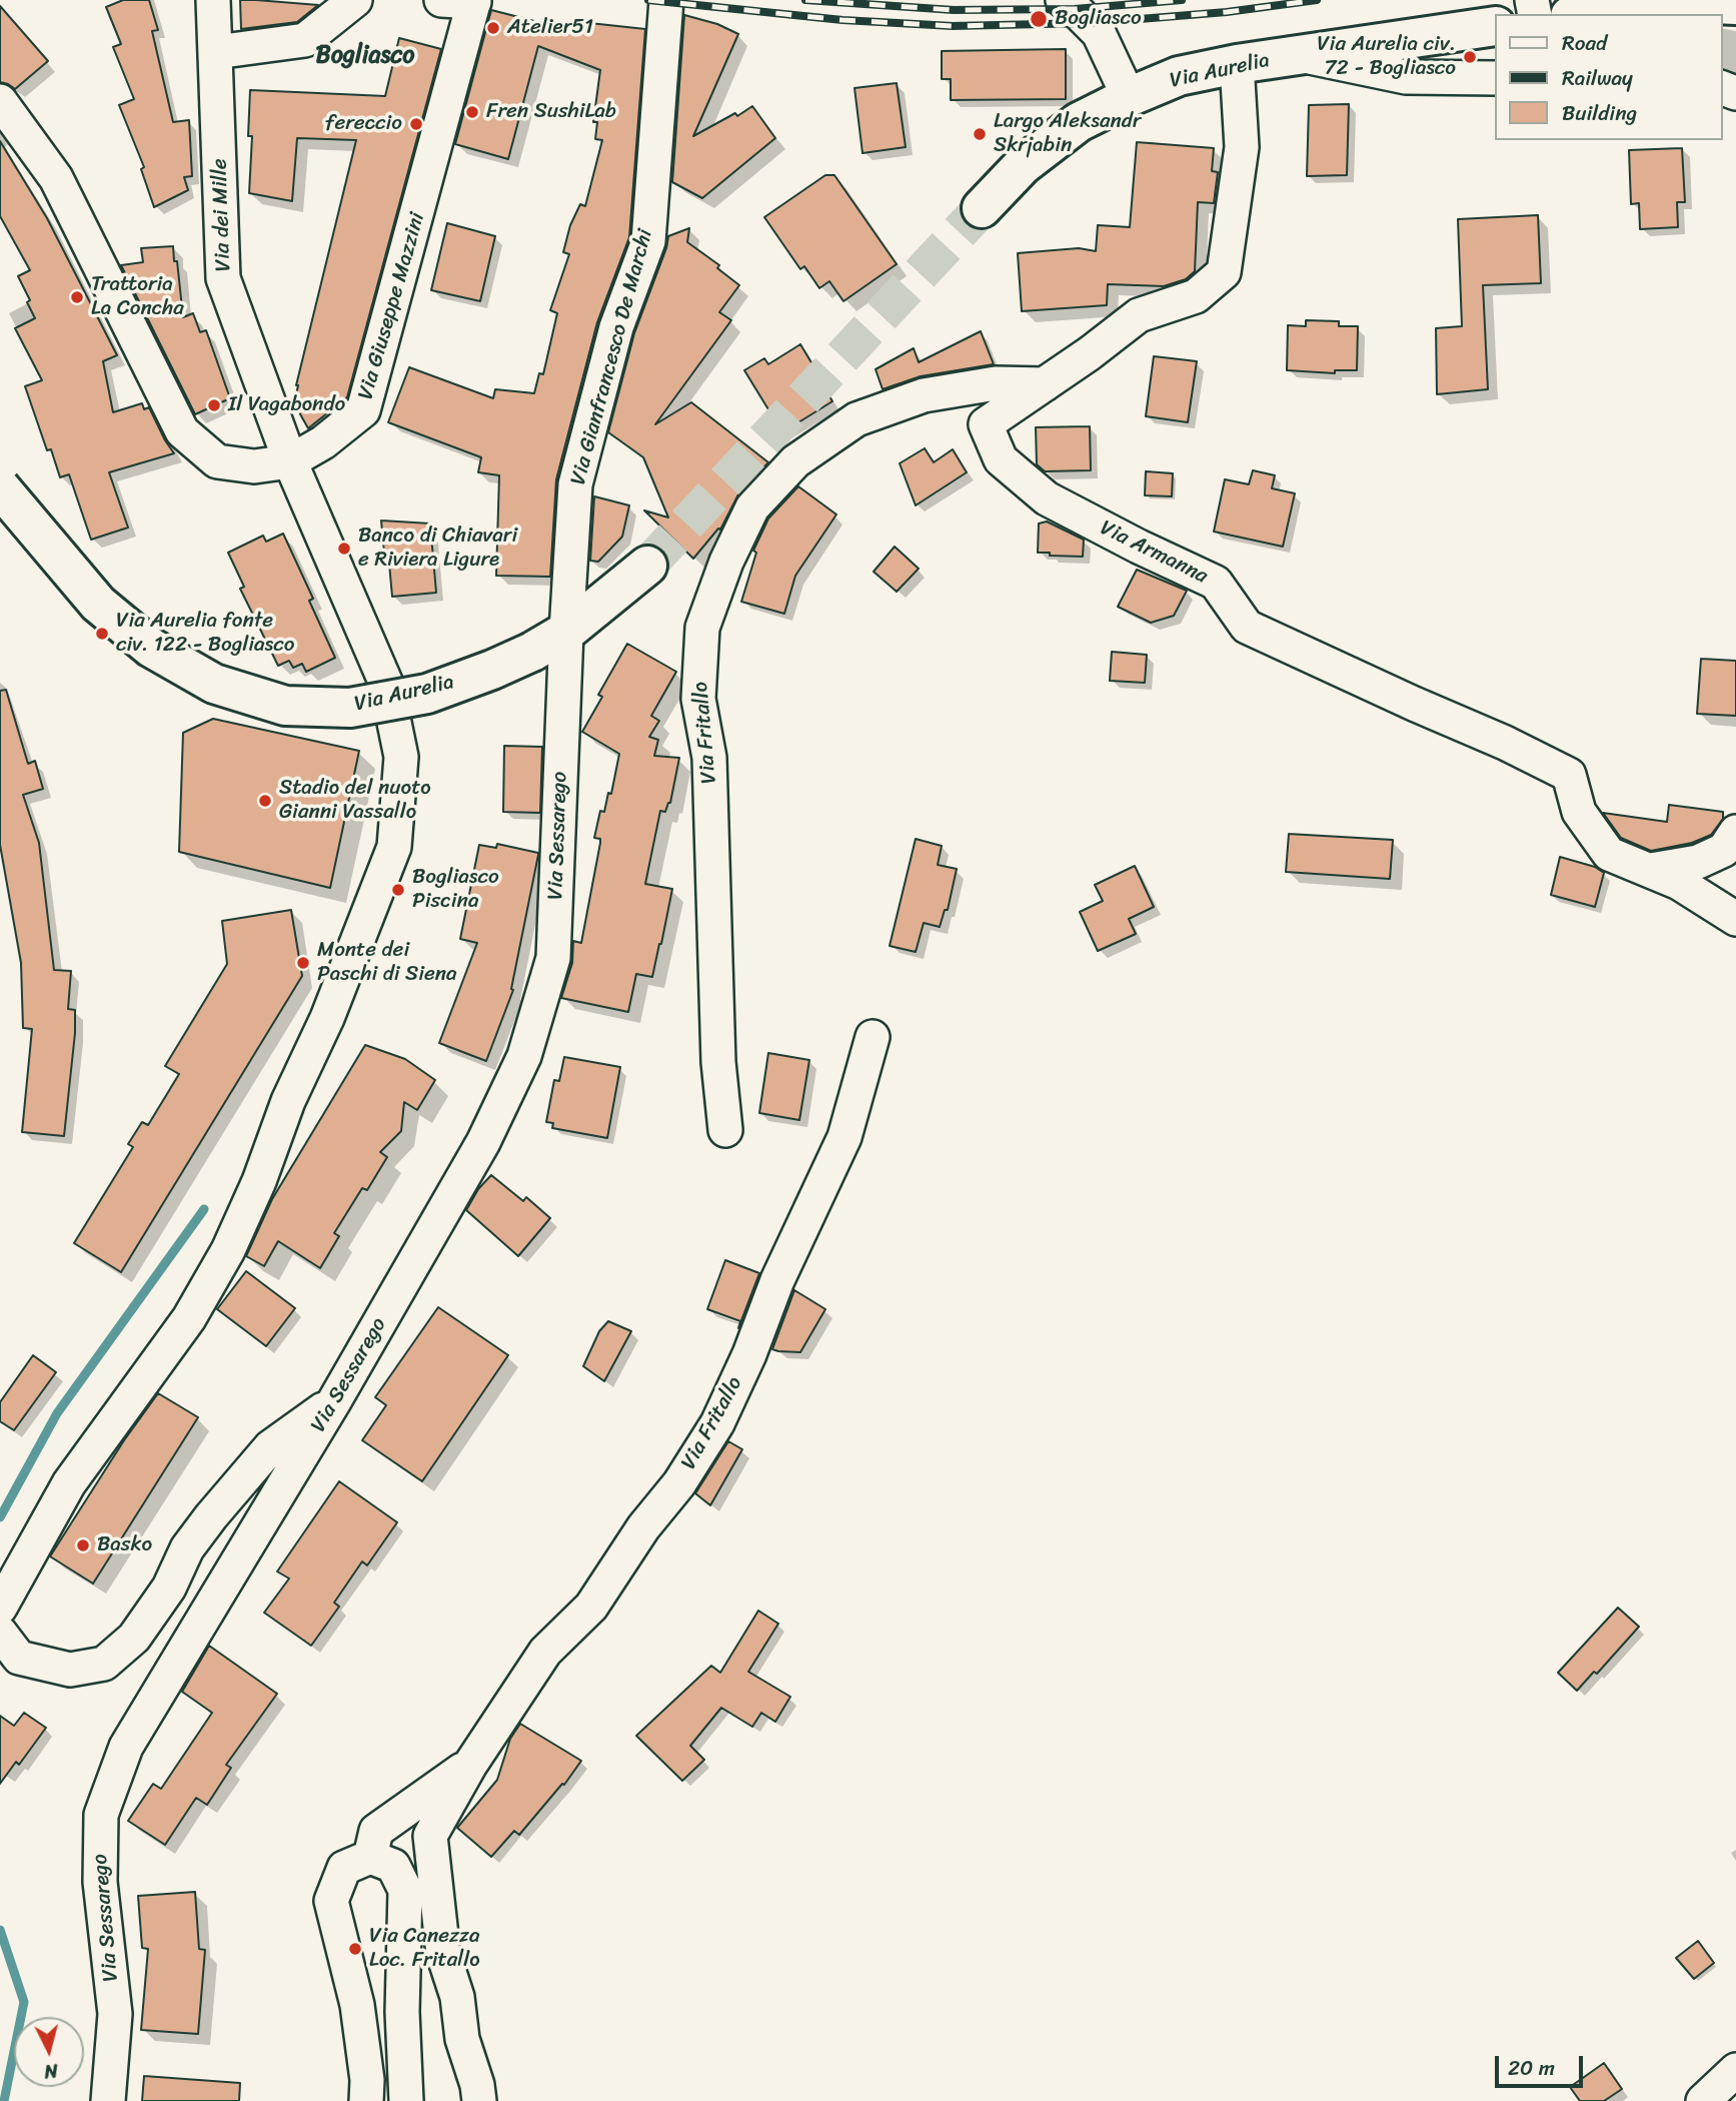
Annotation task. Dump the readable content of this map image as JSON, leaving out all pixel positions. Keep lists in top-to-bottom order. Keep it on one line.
{"streets":{"main road":["Via Aurelia"],"street":["Via dei Mille","Via Giuseppe Mazzini","Via Gianfrancesco De Marchi","Via Armanna","Via Fritallo","Via Sessarego"]},"crossings":[["Via Aurelia","Via Gianfrancesco De Marchi"],["Via Aurelia","Via Armanna"],["Via Aurelia","Via Sessarego"],["Via dei Mille","Via Giuseppe Mazzini"],["Via Gianfrancesco De Marchi","Via Sessarego"],["Via Armanna","Via Fritallo"]],"districts":["Bogliasco"],"places":["Bogliasco","Atelier51","Via Aurelia civ. 72 - Bogliasco","Fren SushiLab","fereccio","Largo Aleksandr Skrjabin","Trattoria La Concha","Il Vagabondo","Banco di Chiavari e Riviera Ligure","Via Aurelia fonte civ. 122 - Bogliasco","Stadio del nuoto Gianni Vassallo","Bogliasco Piscina","Monte dei Paschi di Siena","Basko","Via Canezza Loc. Fritallo"],"legend":["Road","Railway","Building"],"scale_bar":"20 m","north":"bottom"}
